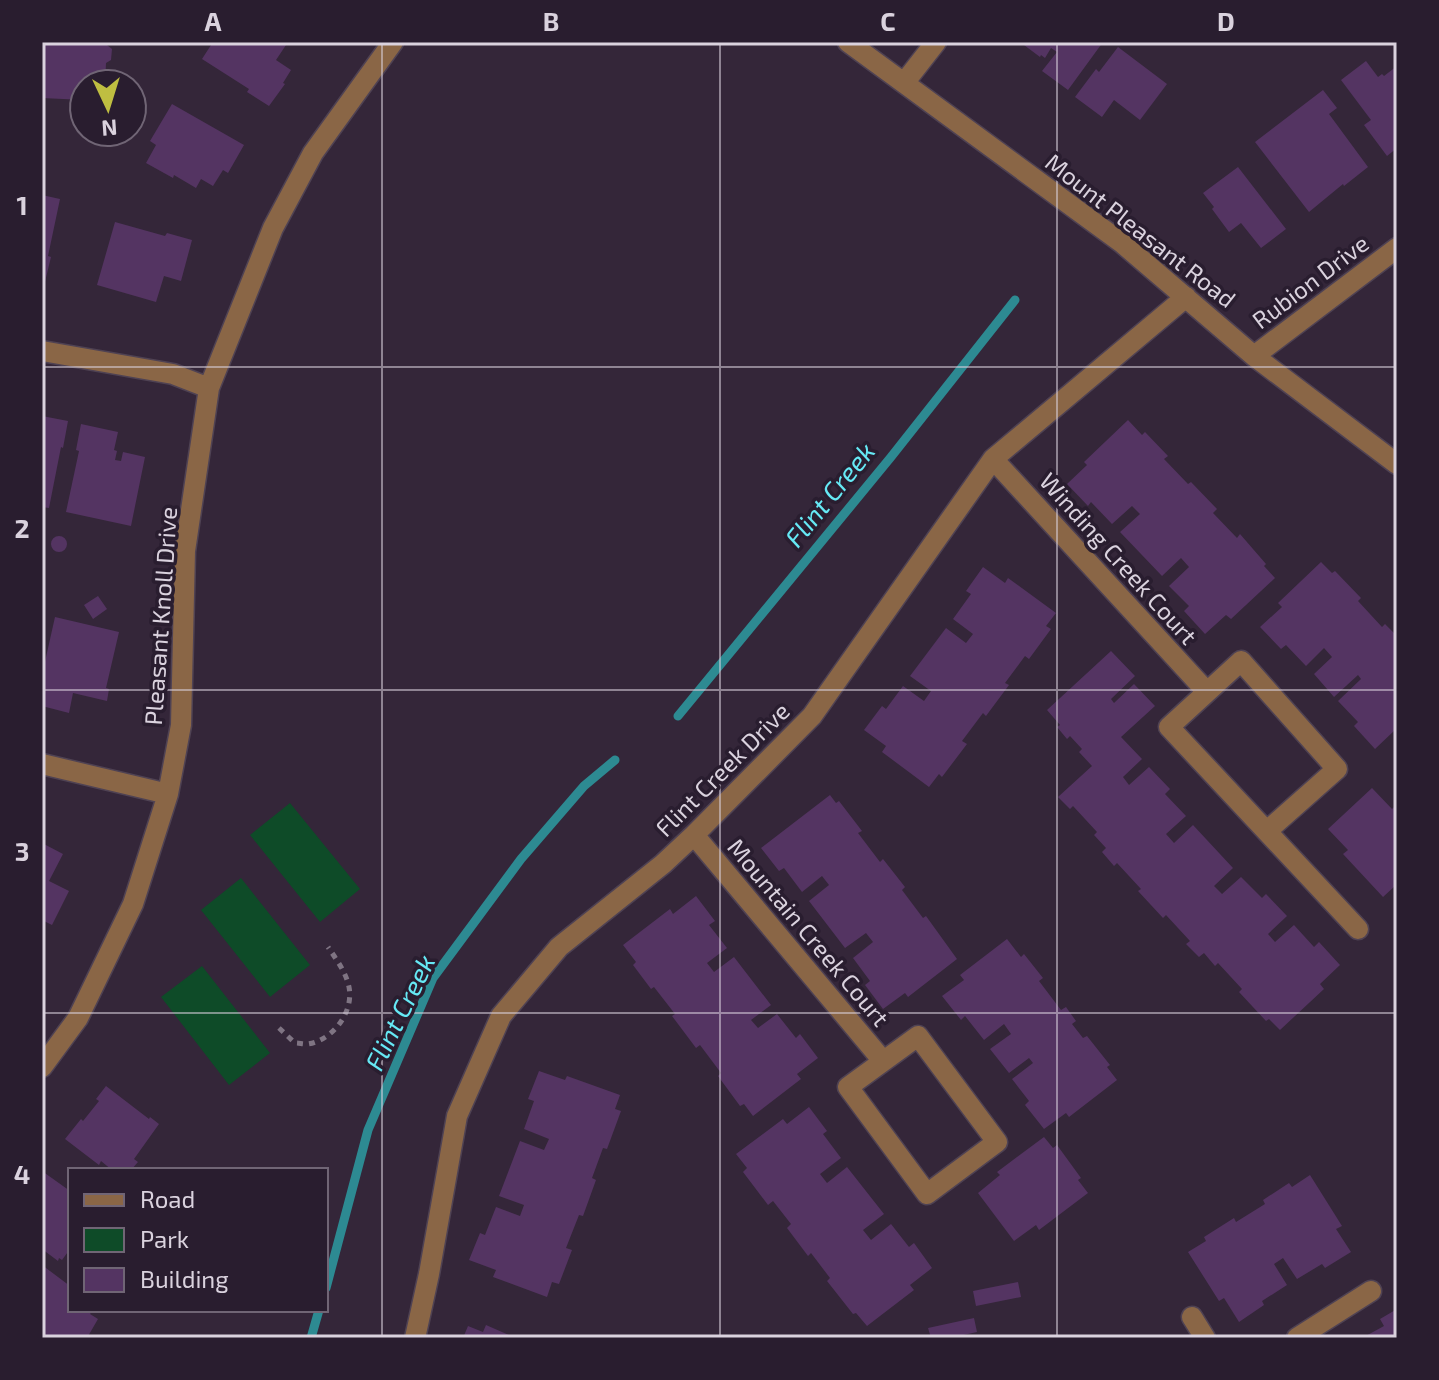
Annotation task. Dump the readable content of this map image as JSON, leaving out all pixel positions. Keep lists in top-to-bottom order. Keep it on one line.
{"streets":{"street":["Mount Pleasant Road","Rubion Drive","Winding Creek Court","Pleasant Knoll Drive","Flint Creek Drive","Mountain Creek Court"]},"crossings":[["Mount Pleasant Road","Rubion Drive"],["Mount Pleasant Road","Flint Creek Drive"],["Winding Creek Court","Flint Creek Drive"],["Flint Creek Drive","Mountain Creek Court"]],"water":["Flint Creek"],"legend":["Road","Park","Building"],"north":"bottom","grid":{"columns":["A","B","C","D"],"rows":["1","2","3","4"]}}
